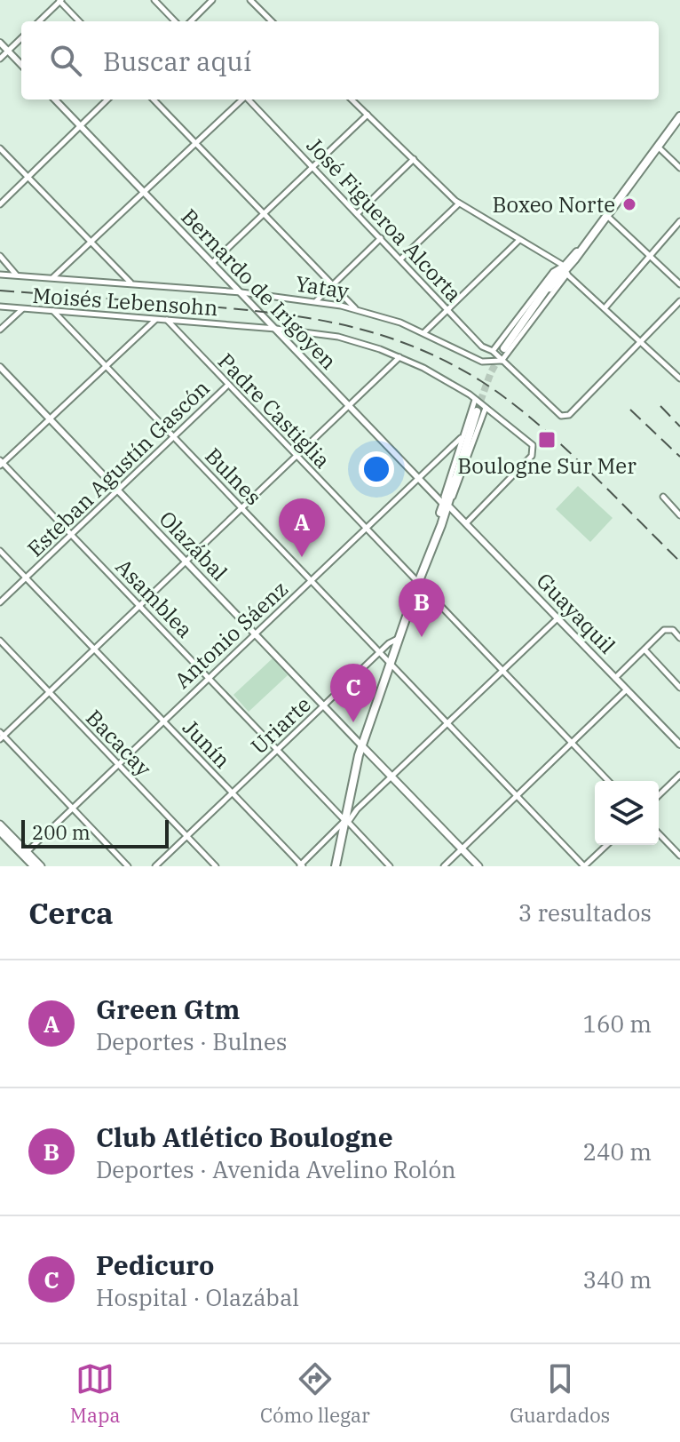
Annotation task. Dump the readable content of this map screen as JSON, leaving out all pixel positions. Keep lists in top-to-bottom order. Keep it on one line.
{"streets":{"street":["José Figueroa Alcorta","Yatay","Bernardo de Irigoyen","Moisés Lebensohn","Padre Castiglia","Esteban Agustín Gascón","Bulnes","Olazábal","Asamblea","Guayaquil","Antonio Sáenz","Uriarte","Bacacay","Junín"]},"crossings":[["José Figueroa Alcorta","Yatay"],["Yatay","Bernardo de Irigoyen"],["Bernardo de Irigoyen","Moisés Lebensohn"],["Bernardo de Irigoyen","Guayaquil"],["Bernardo de Irigoyen","Antonio Sáenz"],["Moisés Lebensohn","Padre Castiglia"],["Moisés Lebensohn","Bulnes"],["Moisés Lebensohn","Guayaquil"],["Padre Castiglia","Esteban Agustín Gascón"],["Padre Castiglia","Antonio Sáenz"],["Esteban Agustín Gascón","Bulnes"],["Esteban Agustín Gascón","Olazábal"],["Esteban Agustín Gascón","Asamblea"],["Esteban Agustín Gascón","Junín"],["Bulnes","Antonio Sáenz"],["Bulnes","Uriarte"],["Olazábal","Antonio Sáenz"],["Olazábal","Uriarte"],["Asamblea","Antonio Sáenz"],["Asamblea","Uriarte"],["Antonio Sáenz","Bacacay"],["Antonio Sáenz","Junín"],["Uriarte","Bacacay"],["Uriarte","Junín"]],"places":{"other":["Boxeo Norte"],"transit":["Boulogne Sur Mer"]},"scale_bar":"200 m","page":{"search":"Buscar aquí","pins":["A","B","C"],"scale":"200 m","heading":["Cerca","3 resultados"],"list":[{"mark":"A","name":"Green Gtm","note":"Deportes · Bulnes","value":"160 m"},{"mark":"B","name":"Club Atlético Boulogne","note":"Deportes · Avenida Avelino Rolón","value":"240 m"},{"mark":"C","name":"Pedicuro","note":"Hospital · Olazábal","value":"340 m"}],"nav":["Mapa","Cómo llegar","Guardados"]}}
